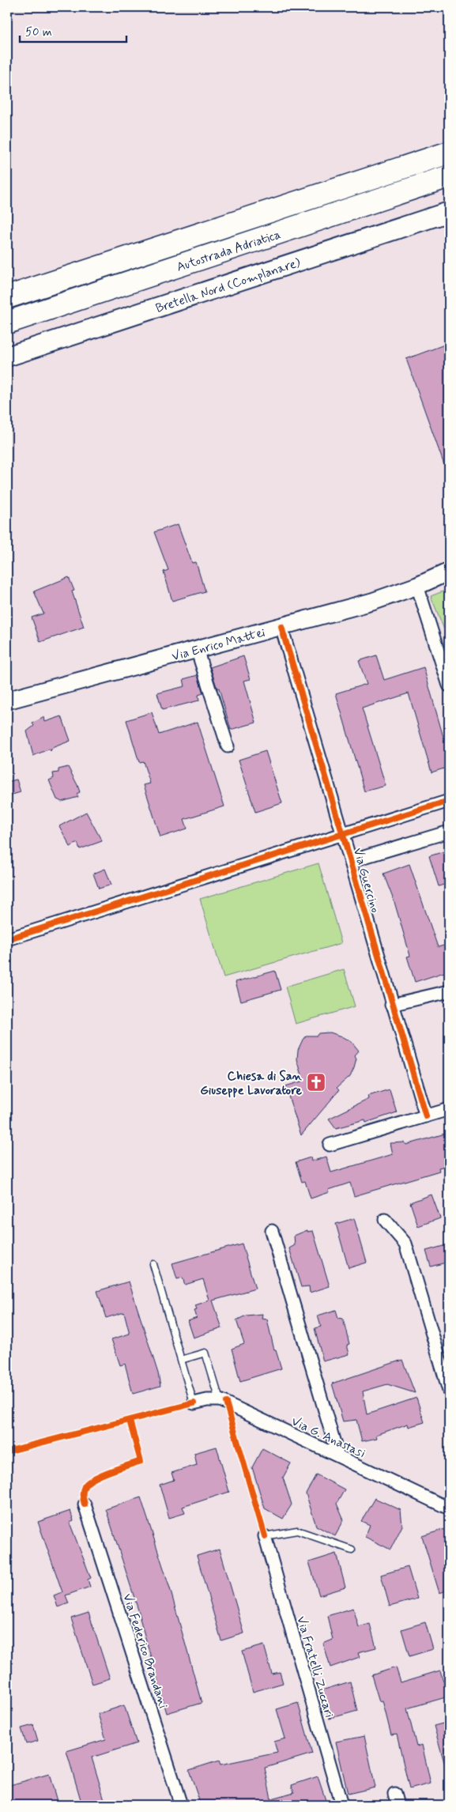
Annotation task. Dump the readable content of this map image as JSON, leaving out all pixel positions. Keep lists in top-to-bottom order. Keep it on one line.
{"streets":{"highway":["Autostrada Adriatica"],"main road":["Bretella Nord (Complanare)"],"street":["Via Enrico Mattei","Via Guercino","Via G. Anastasi","Via Federico Brandani","Via Fratelli Zuccari"]},"crossings":[["Via Enrico Mattei","Via Guercino"]],"places":{"church":["Chiesa di San Giuseppe Lavoratore"]},"scale_bar":"50 m"}
